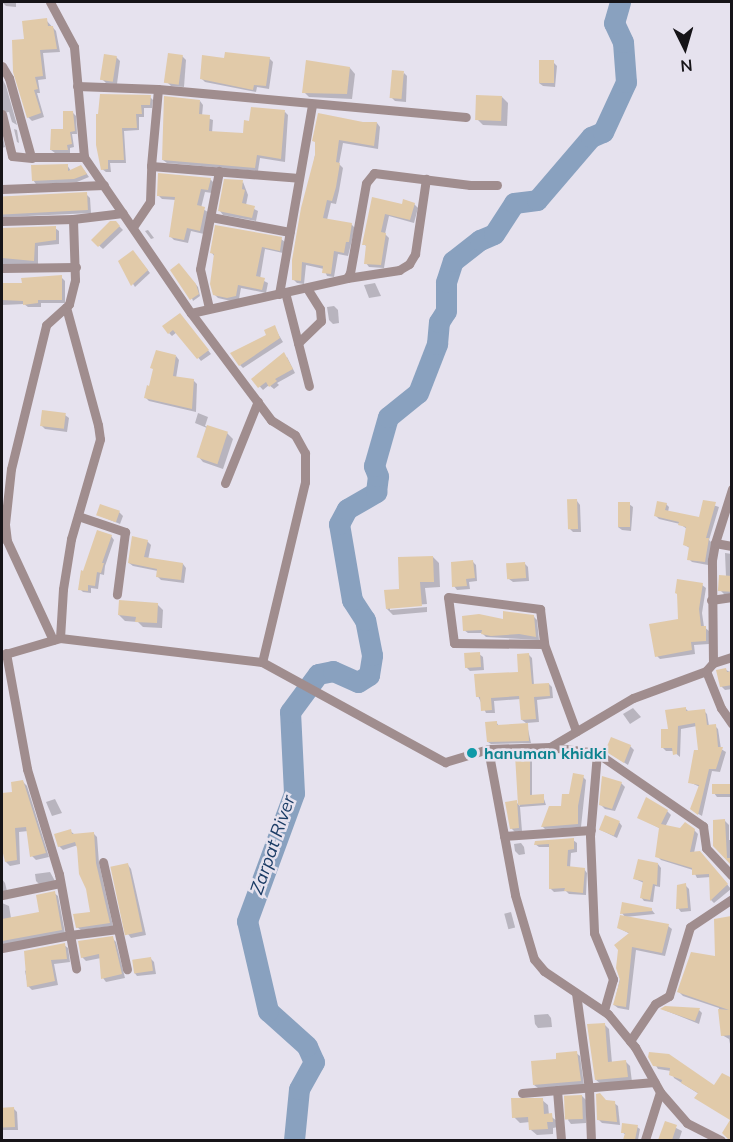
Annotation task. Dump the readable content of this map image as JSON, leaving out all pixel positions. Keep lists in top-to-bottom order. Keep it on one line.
{"water":["Zarpat River"],"places":["hanuman khidki"],"north":"bottom"}
